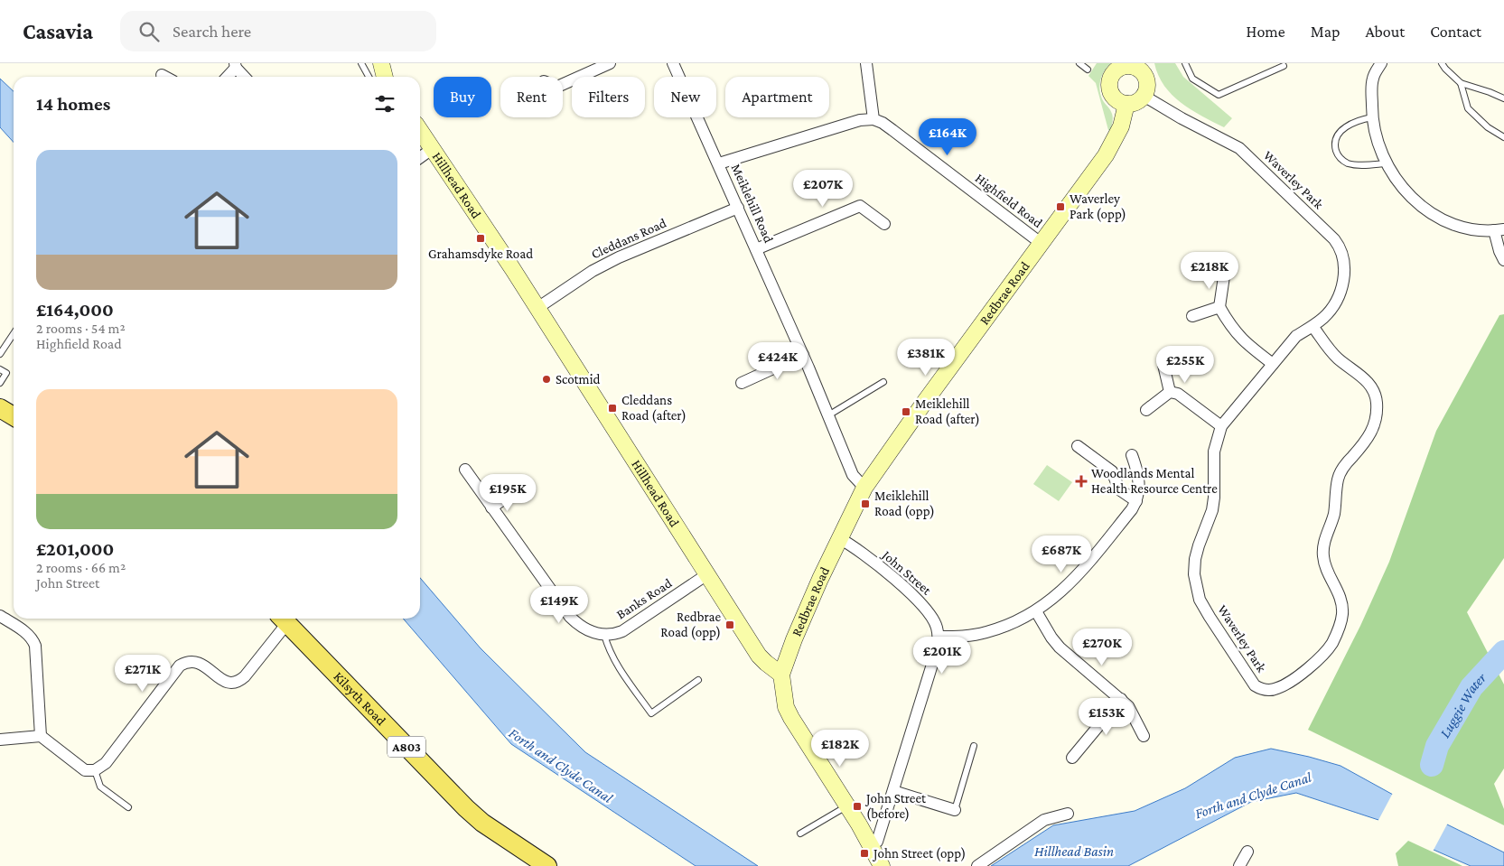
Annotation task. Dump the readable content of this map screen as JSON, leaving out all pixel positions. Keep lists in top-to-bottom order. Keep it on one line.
{"streets":{"main road":["Kilsyth Road","A803"],"street":["Waverley Park","Hillhead Road","Highfield Road","Meiklehill Road","Cleddans Road","Redbrae Road","John Street","Banks Road"]},"crossings":[["Waverley Park","Redbrae Road"],["Hillhead Road","Cleddans Road"],["Hillhead Road","Redbrae Road"],["Hillhead Road","Banks Road"],["Highfield Road","Redbrae Road"],["Meiklehill Road","Cleddans Road"],["Meiklehill Road","Redbrae Road"],["Redbrae Road","John Street"]],"water":["Luggie Water","Forth and Clyde Canal","Hillhead Basin"],"places":{"transit":["Waverley Park (opp)","Grahamsdyke Road","Cleddans Road (after)","Meiklehill Road (after)","Meiklehill Road (opp)","Redbrae Road (opp)","John Street (before)","John Street (opp)"],"other":["Scotmid"],"health":["Woodlands Mental Health Resource Centre"]},"page":{"header":"Casavia","search":"Search here","nav":["Home","Map","About","Contact"],"chip":["Buy","Rent","Filters","New","Apartment"],"heading":"14 homes","price":["£164K","£207K","£218K","£381K","£424K","£255K","£195K","£687K","£149K","£270K","£201K","£271K","£153K","£182K"],"list":[{"name":"£164,000","note":"2 rooms · 54 m² · Highfield Road"},{"name":"£201,000","note":"2 rooms · 66 m² · John Street"}]}}
